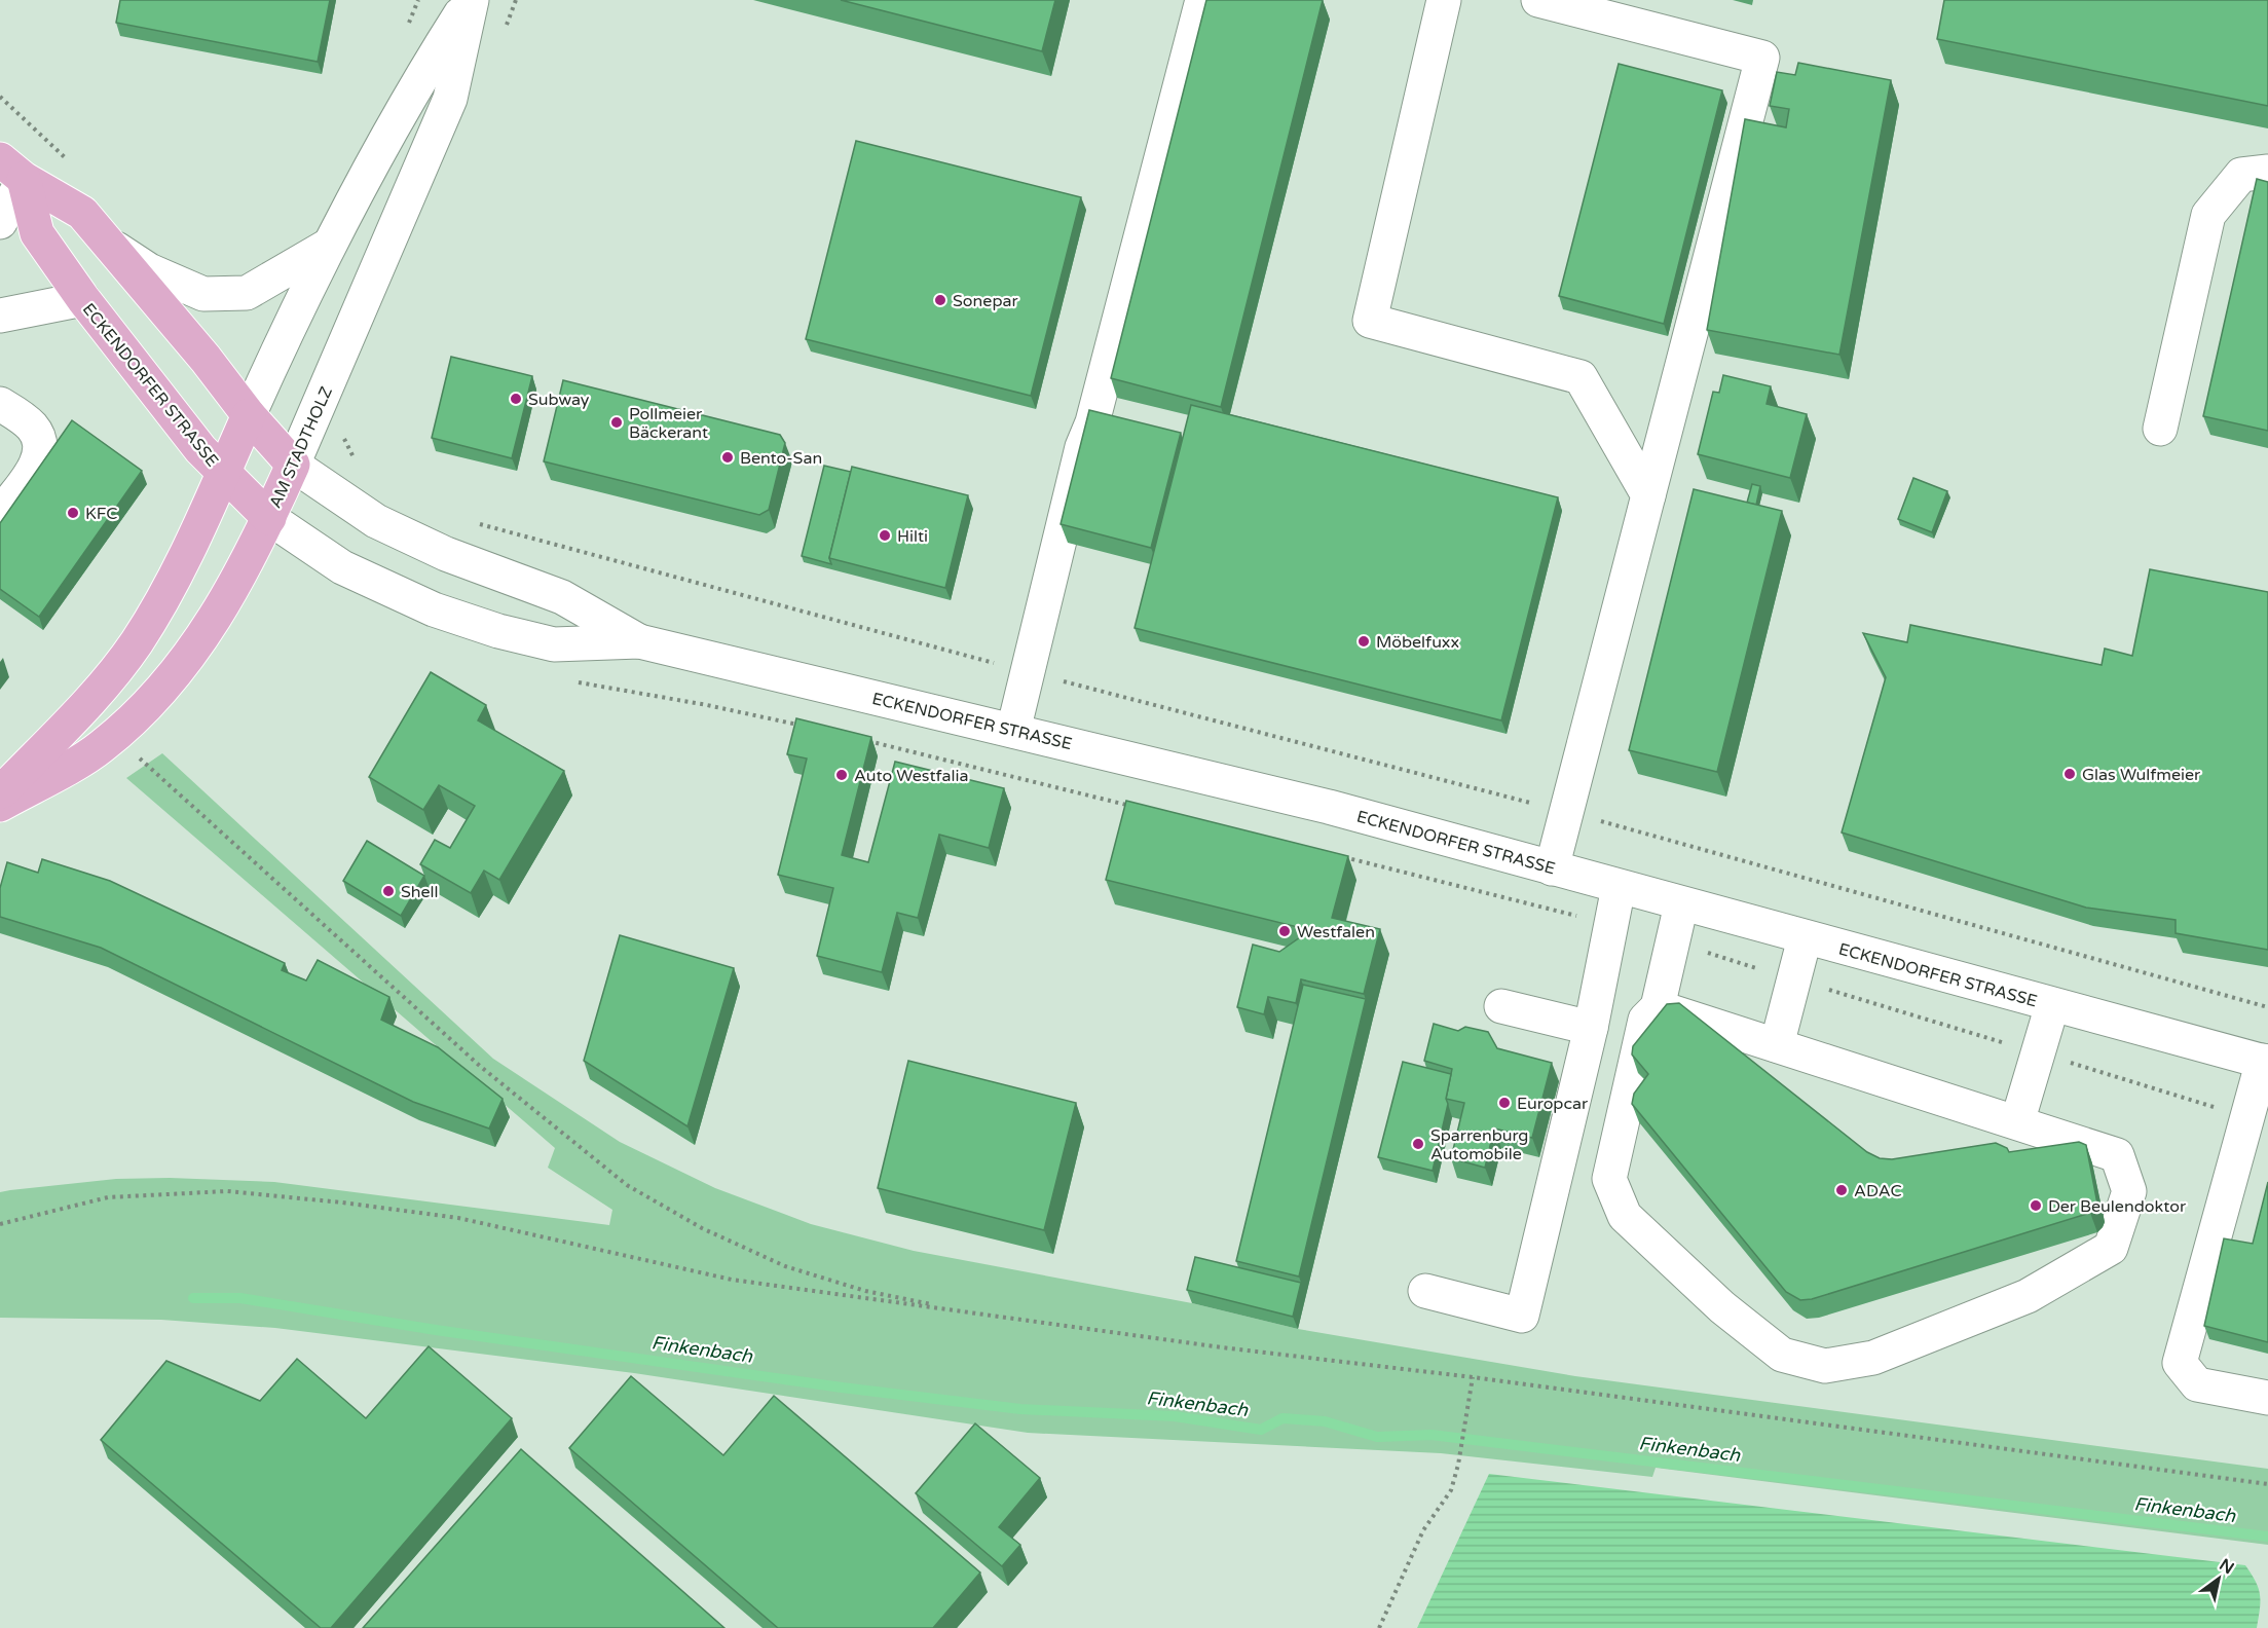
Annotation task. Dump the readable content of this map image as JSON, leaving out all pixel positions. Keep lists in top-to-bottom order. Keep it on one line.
{"streets":{"main road":["ECKENDORFER STRASSE","AM STADTHOLZ"]},"crossings":[["ECKENDORFER STRASSE","AM STADTHOLZ"]],"water":["Finkenbach"],"places":["Sonepar","Subway","Pollmeier Bäckerant","Bento-San","KFC","Hilti","Möbelfuxx","Glas Wulfmeier","Auto Westfalia","Shell","Westfalen","Europcar","Sparrenburg Automobile","ADAC","Der Beulendoktor"],"north":"top right"}
